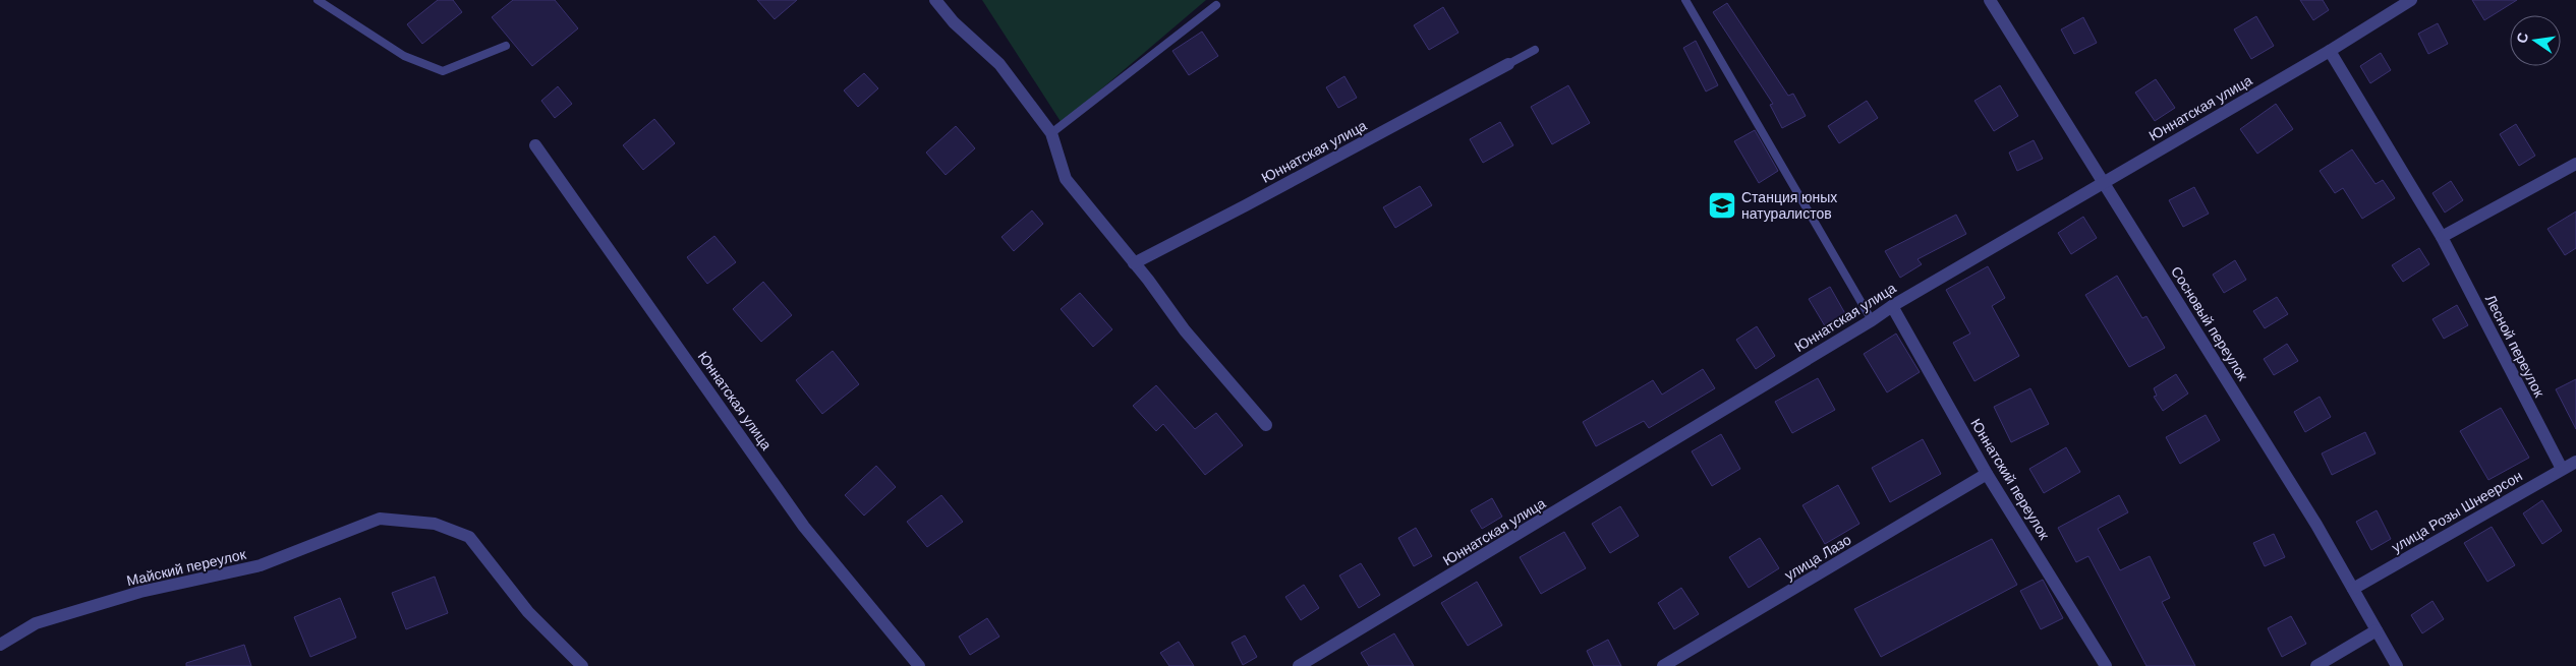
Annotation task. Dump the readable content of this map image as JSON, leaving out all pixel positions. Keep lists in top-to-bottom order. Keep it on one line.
{"streets":{"street":["Юннатская улица","Сосновый переулок","Лесной переулок","Юннатский переулок","улица Розы Шнеерсон","улица Лазо","Майский переулок"]},"crossings":[["Юннатская улица","Сосновый переулок"],["Юннатская улица","Лесной переулок"],["Юннатская улица","Юннатский переулок"],["Сосновый переулок","улица Розы Шнеерсон"],["Лесной переулок","улица Розы Шнеерсон"],["Юннатский переулок","улица Лазо"]],"places":{"school or university":["Станция юных натуралистов"]},"north":"left"}
